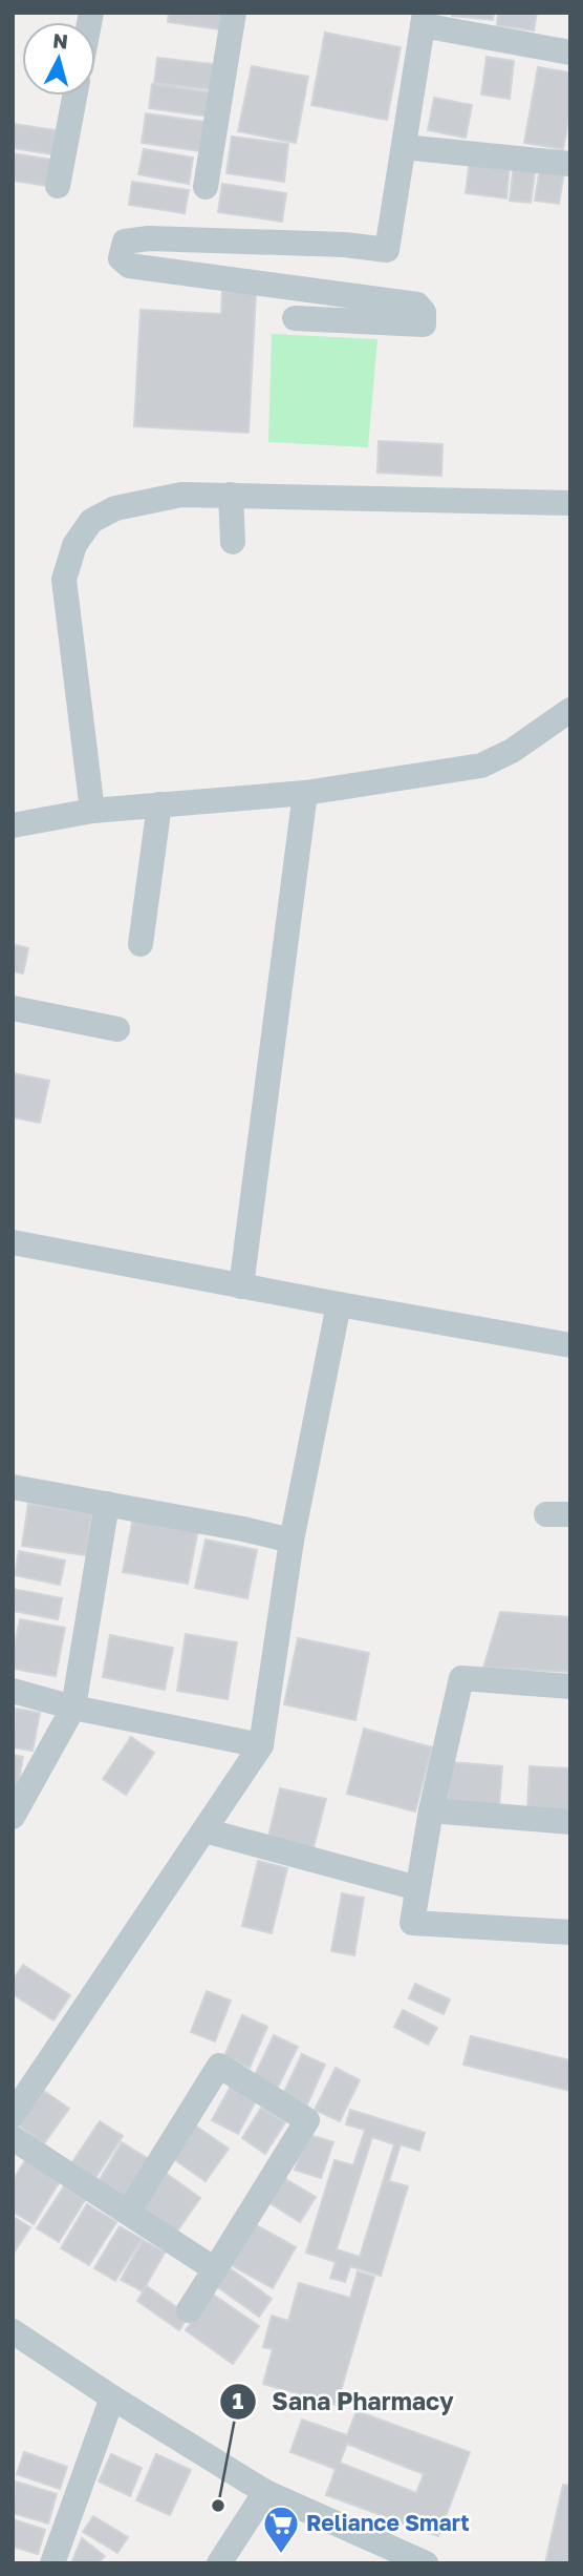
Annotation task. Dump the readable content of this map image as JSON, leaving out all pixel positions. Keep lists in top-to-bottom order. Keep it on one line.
{"places":{"other":["Sana Pharmacy"],"supermarket":["Reliance Smart"]},"north":"top"}
